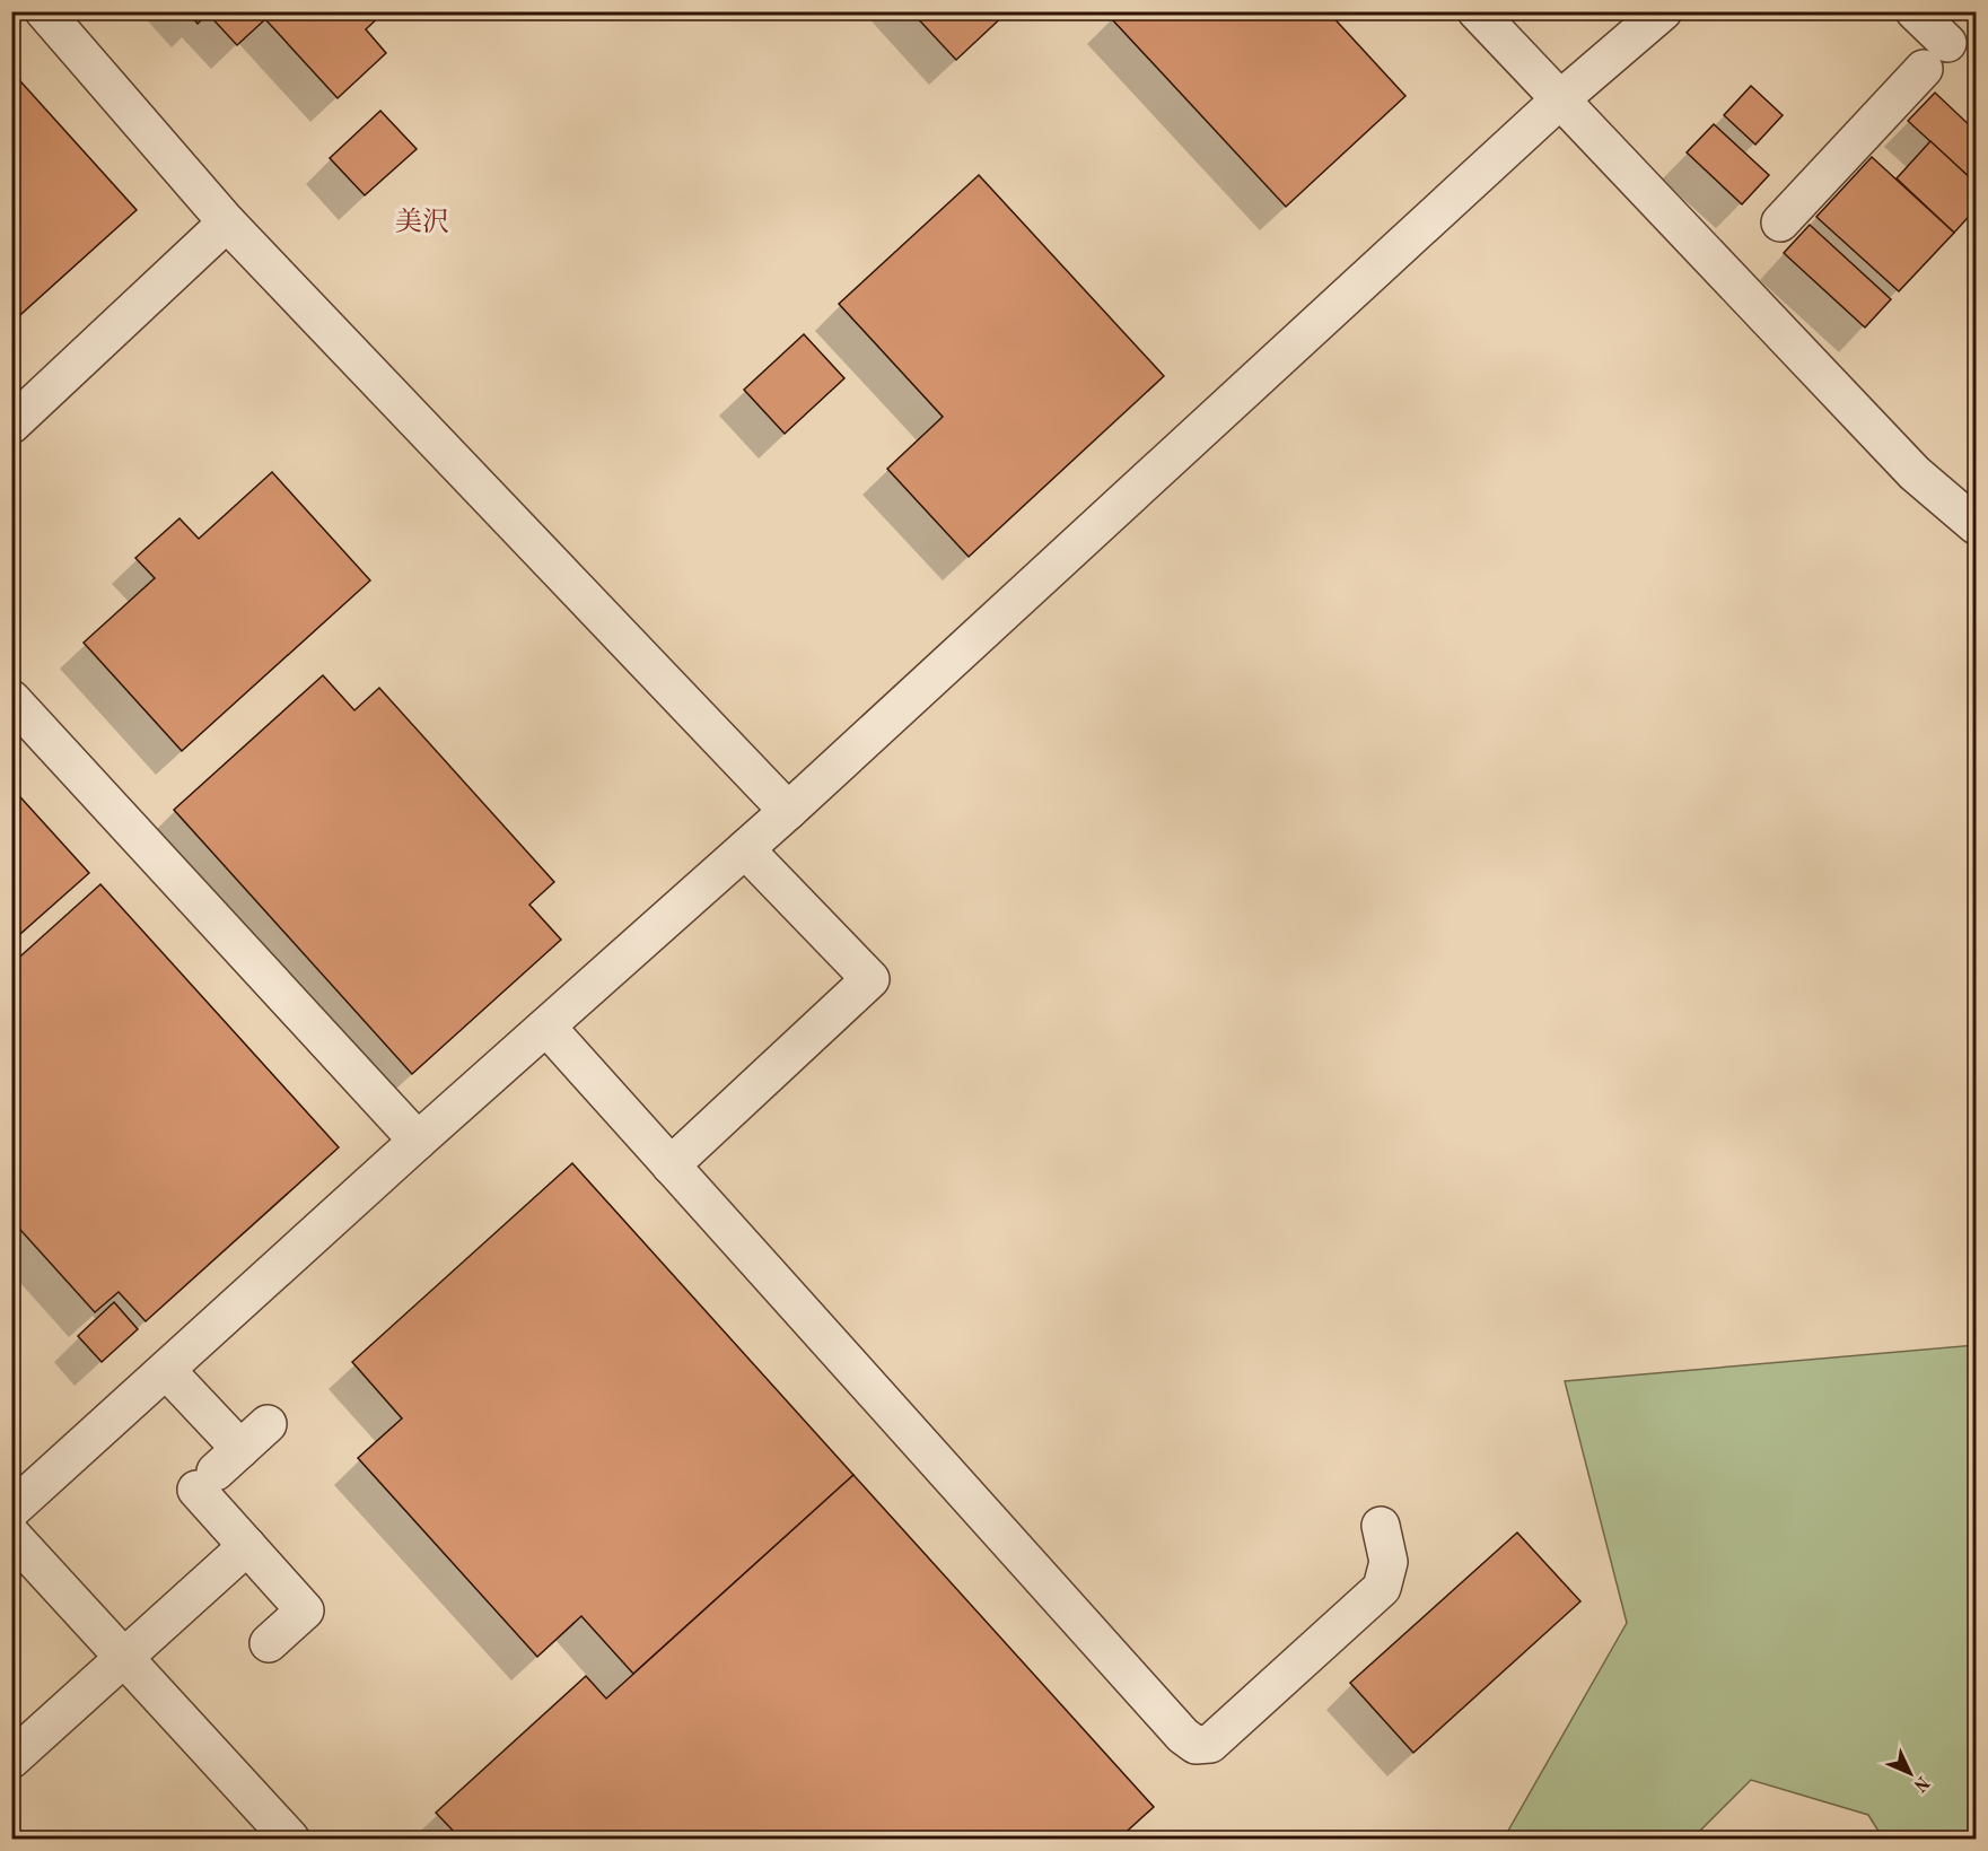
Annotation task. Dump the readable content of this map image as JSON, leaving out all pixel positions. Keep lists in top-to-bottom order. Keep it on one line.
{"districts":["美沢"],"north":"bottom right"}
